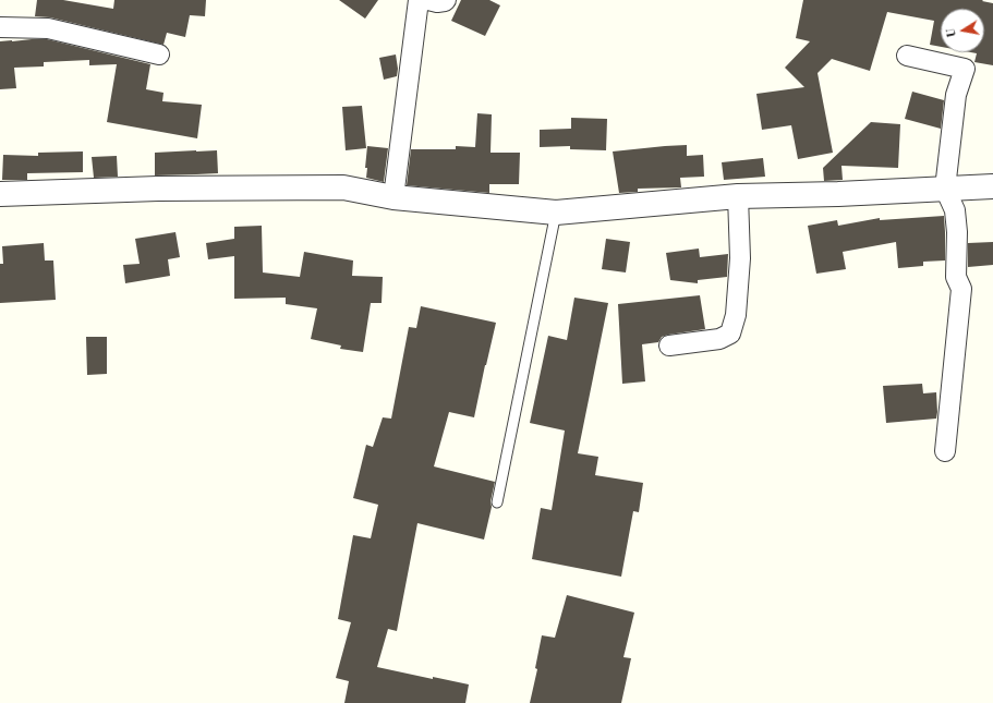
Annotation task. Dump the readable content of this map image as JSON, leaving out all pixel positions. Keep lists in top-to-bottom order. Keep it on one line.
{"north":"left"}
